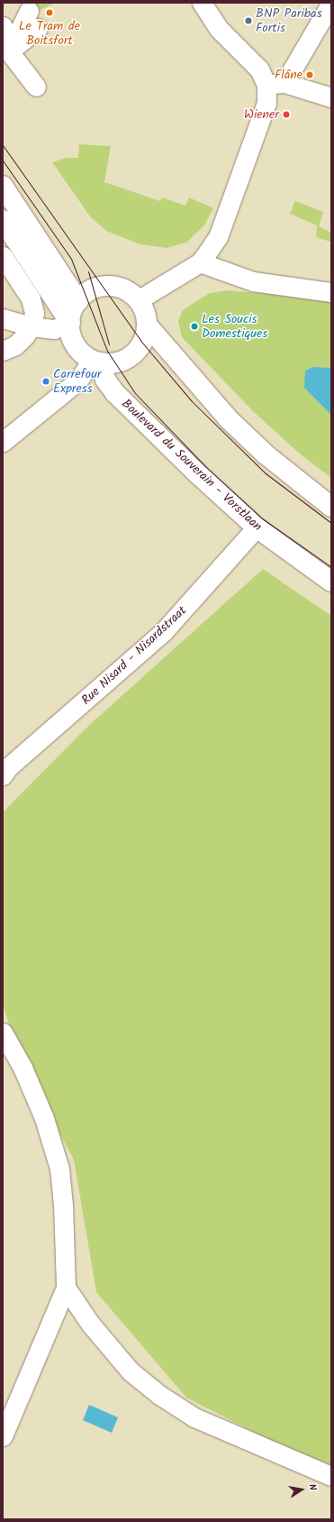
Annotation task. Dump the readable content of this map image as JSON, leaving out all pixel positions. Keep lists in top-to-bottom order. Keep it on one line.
{"streets":{"main road":["Boulevard du Souverain - Vorstlaan"],"street":["Rue Nisard - Nisardstraat"]},"crossings":[["Boulevard du Souverain - Vorstlaan","Rue Nisard - Nisardstraat"]],"places":["Le Tram de Boitsfort","BNP Paribas Fortis","Flâne","Wiener","Les Soucis Domestiques","Carrefour Express"],"north":"right"}
